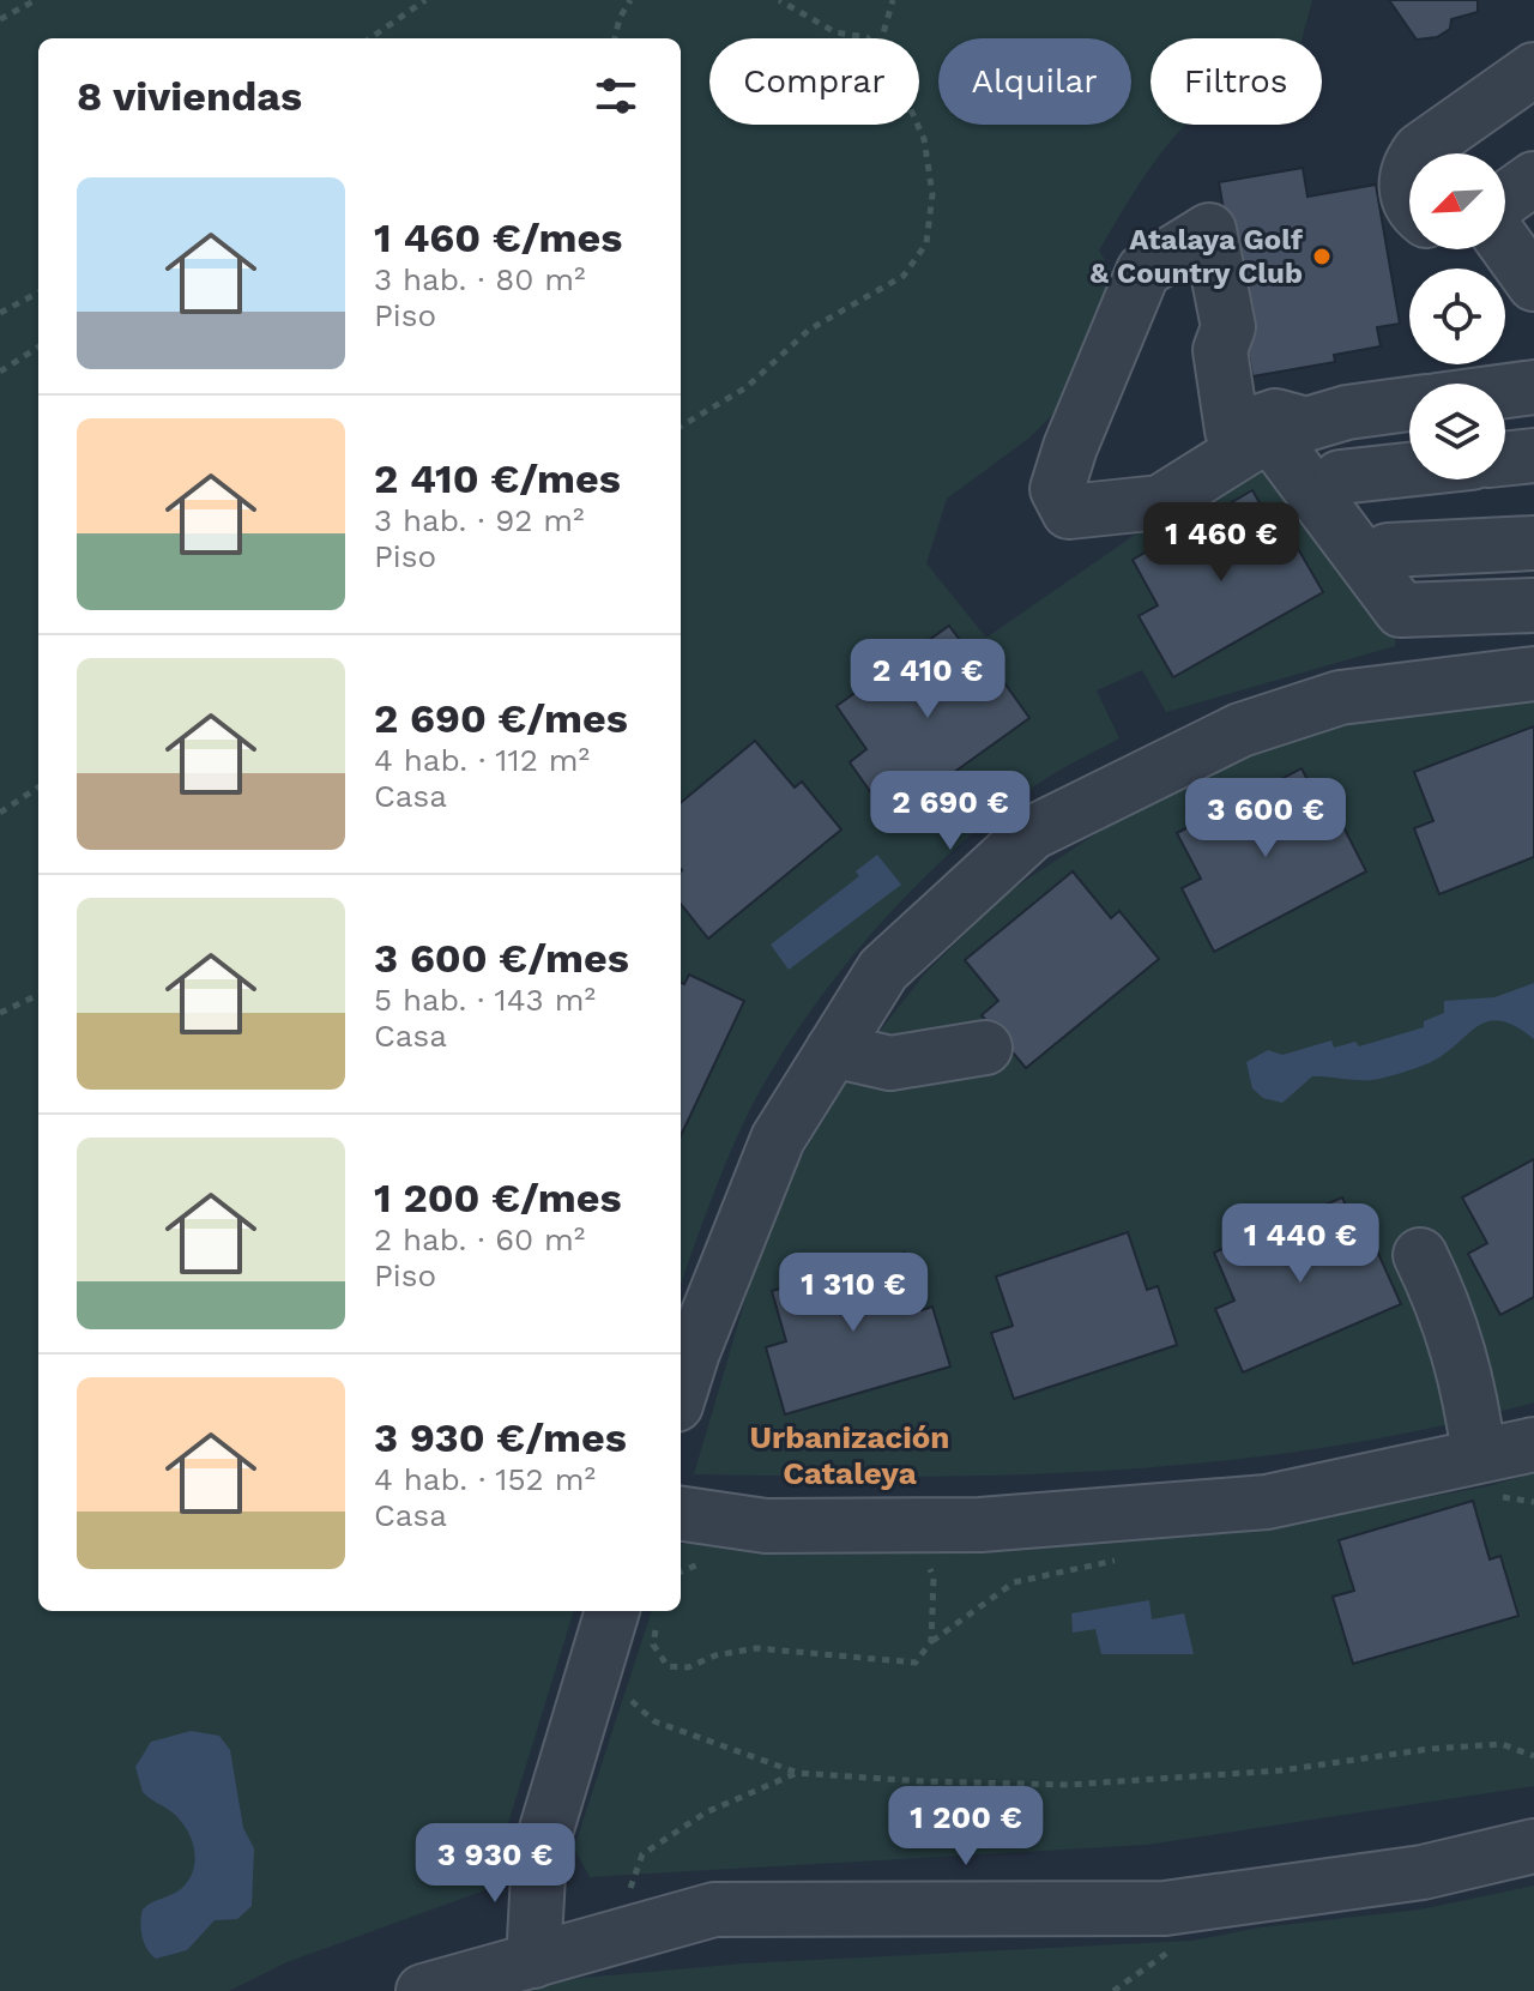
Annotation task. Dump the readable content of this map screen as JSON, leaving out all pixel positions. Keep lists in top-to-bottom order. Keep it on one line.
{"districts":["Urbanización Cataleya"],"places":["Atalaya Golf & Country Club"],"north":"bottom left","page":{"chip":["Comprar","Alquilar","Filtros"],"heading":"8 viviendas","list":[{"name":"1 460 €/mes","note":"3 hab. · 80 m² · Piso"},{"name":"2 410 €/mes","note":"3 hab. · 92 m² · Piso"},{"name":"2 690 €/mes","note":"4 hab. · 112 m² · Casa"},{"name":"3 600 €/mes","note":"5 hab. · 143 m² · Casa"},{"name":"1 200 €/mes","note":"2 hab. · 60 m² · Piso"},{"name":"3 930 €/mes","note":"4 hab. · 152 m² · Casa"}],"price":["1 460 €","2 410 €","2 690 €","3 600 €","1 440 €","1 310 €","1 200 €","3 930 €"]}}
